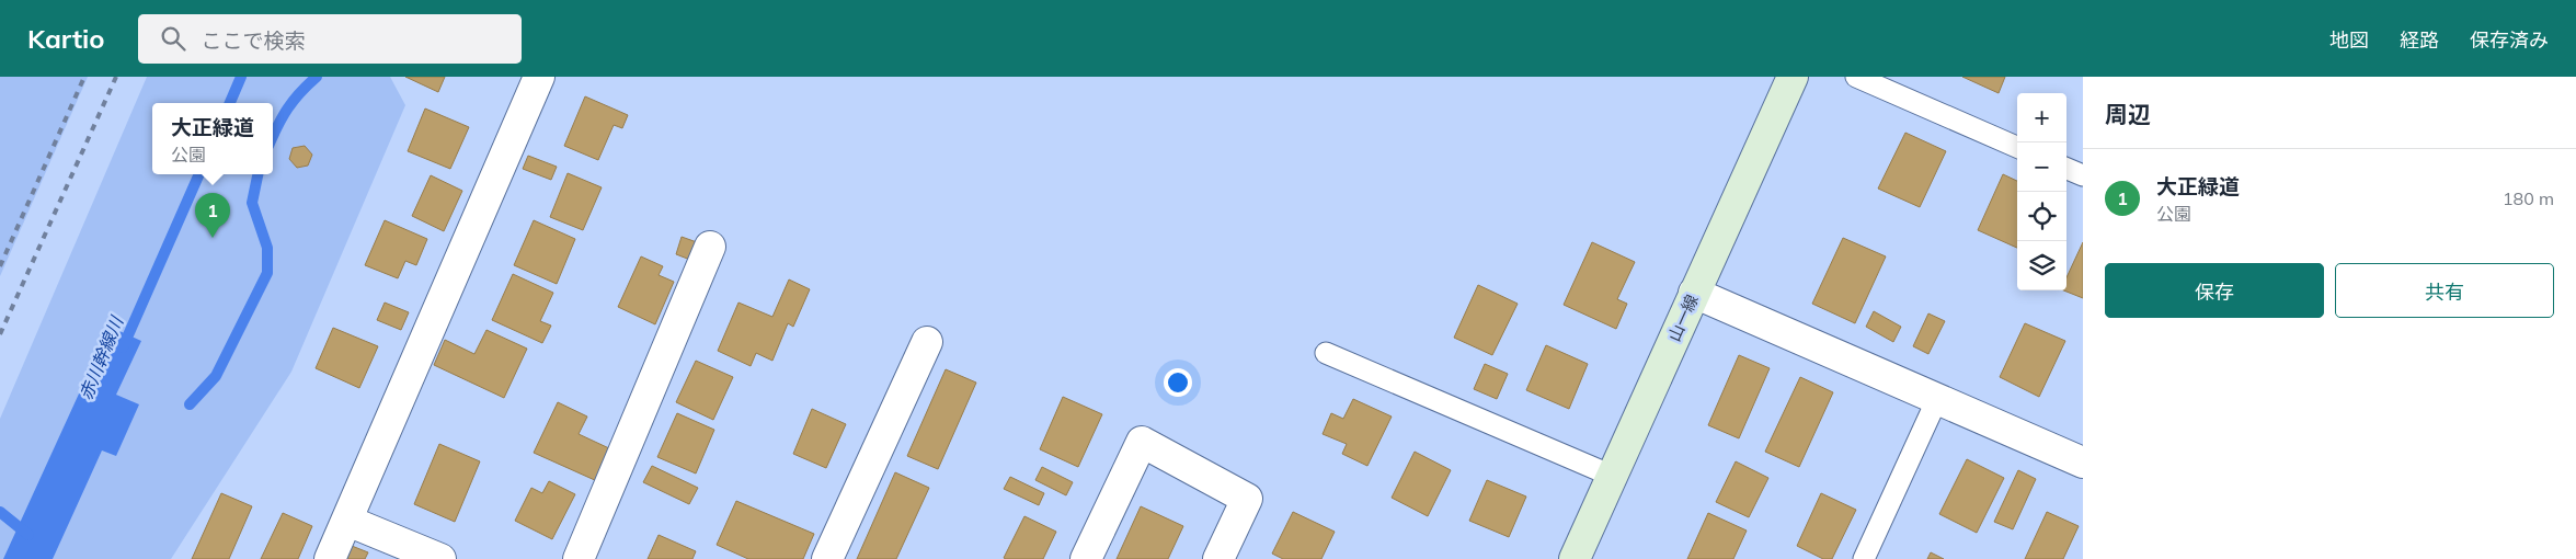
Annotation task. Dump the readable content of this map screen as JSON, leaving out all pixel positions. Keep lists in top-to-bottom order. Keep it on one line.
{"streets":{"street":["山一線"]},"water":["赤川幹線川"],"page":{"header":"Kartio","search":"ここで検索","nav":["地図","経路","保存済み"],"heading":"周辺","map_buttons":["+","−"],"popup":["大正緑道","公園"],"list":[{"mark":"1","name":"大正緑道","note":"公園","value":"180 m"}],"pins":"1","buttons":["保存","共有"]}}
